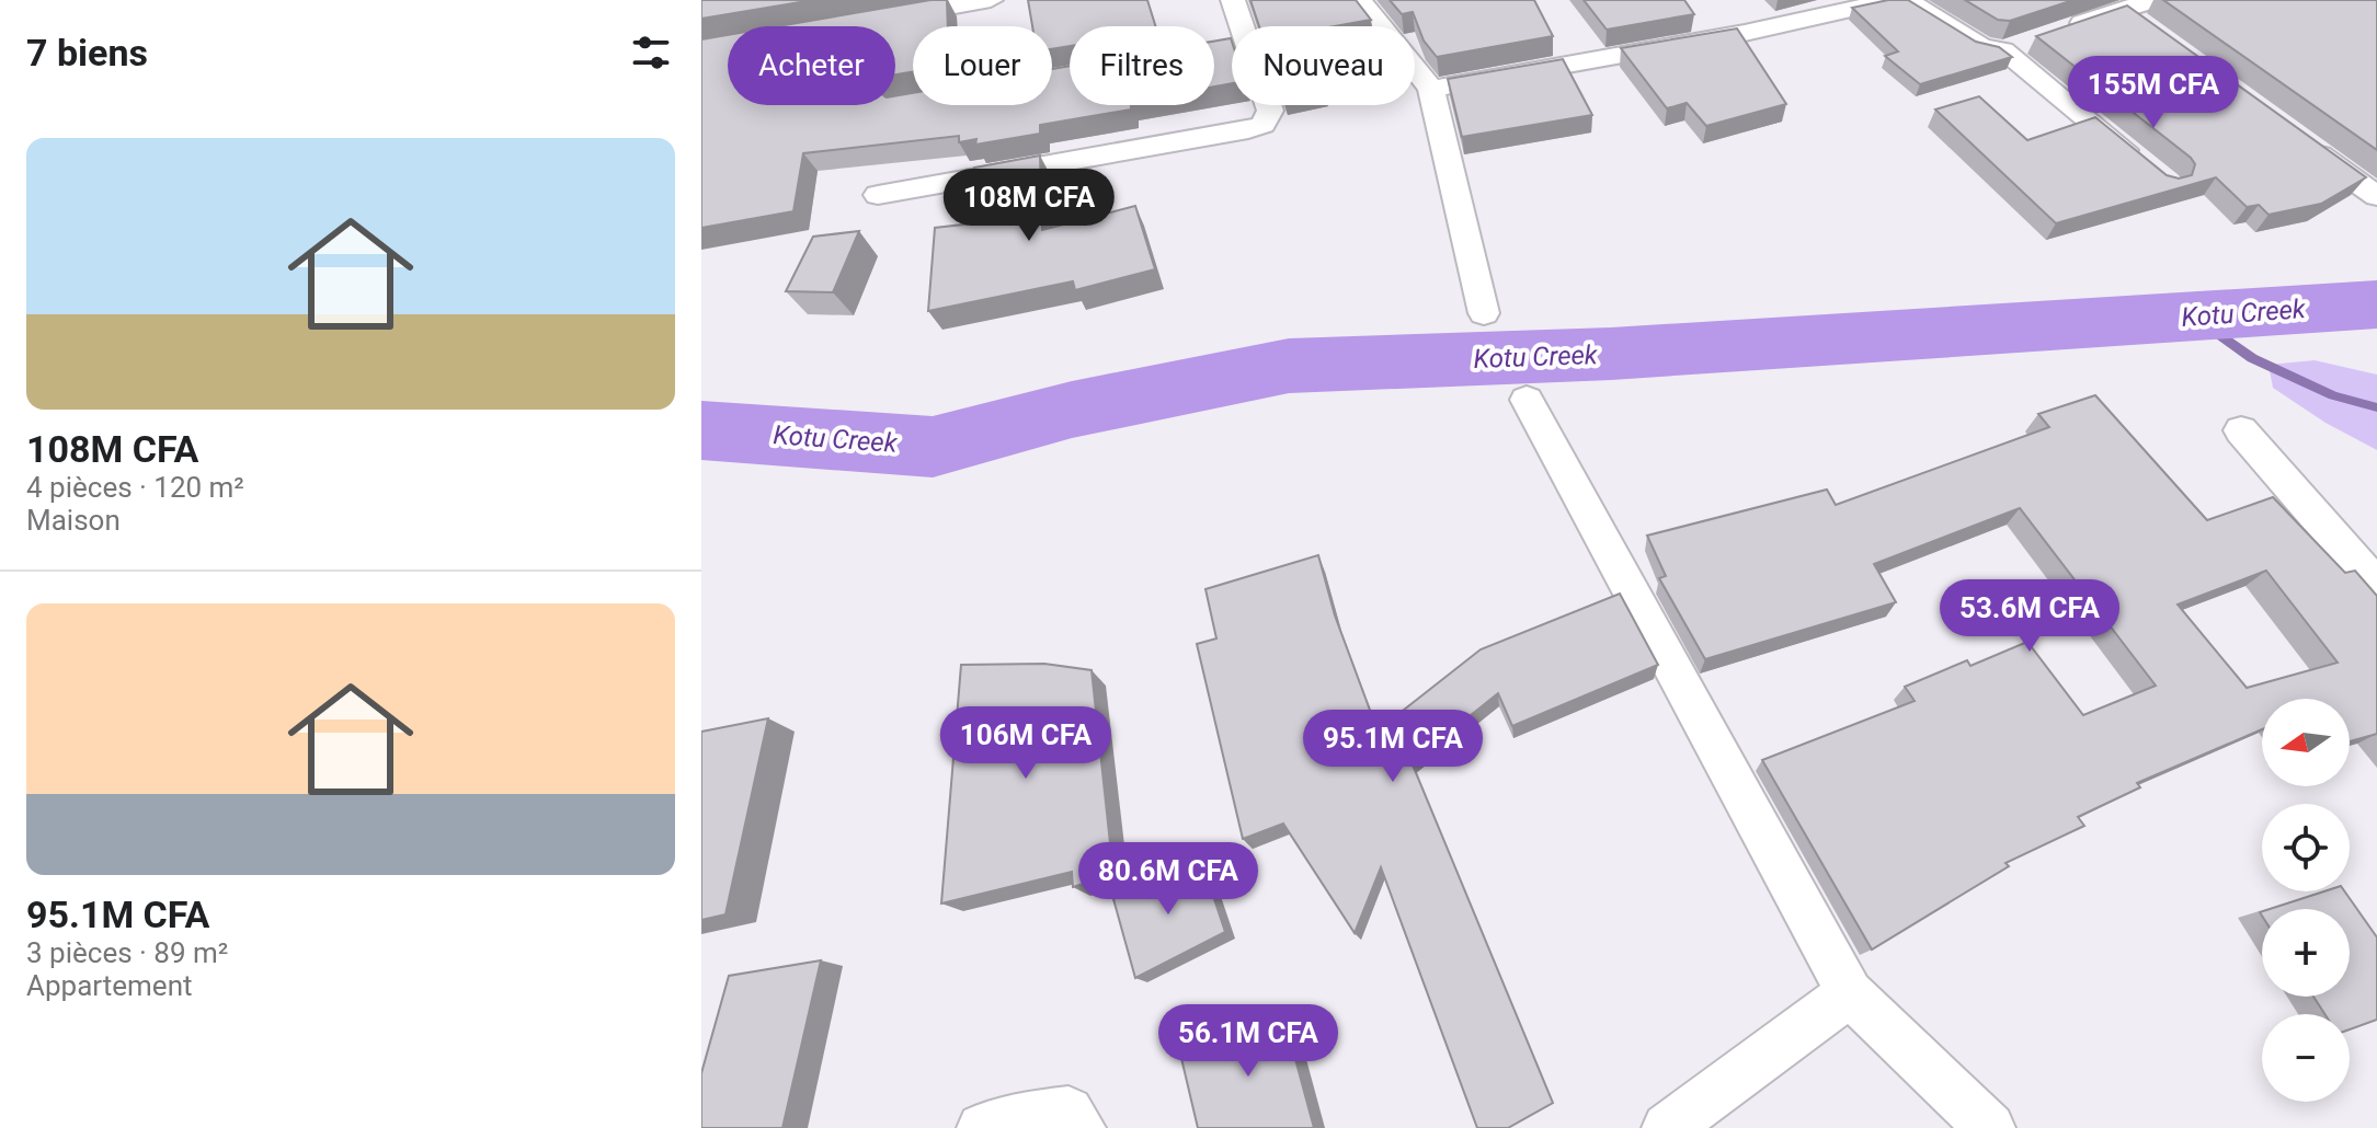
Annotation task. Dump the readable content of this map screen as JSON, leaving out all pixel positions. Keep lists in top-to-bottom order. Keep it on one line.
{"water":["Kotu Creek"],"north":"left","page":{"heading":"7 biens","chip":["Acheter","Louer","Filtres","Nouveau"],"price":["155M CFA","108M CFA","53.6M CFA","106M CFA","95.1M CFA","80.6M CFA","56.1M CFA"],"list":[{"name":"108M CFA","note":"4 pièces · 120 m² · Maison"},{"name":"95.1M CFA","note":"3 pièces · 89 m² · Appartement"}],"map_buttons":["+","−"]}}
